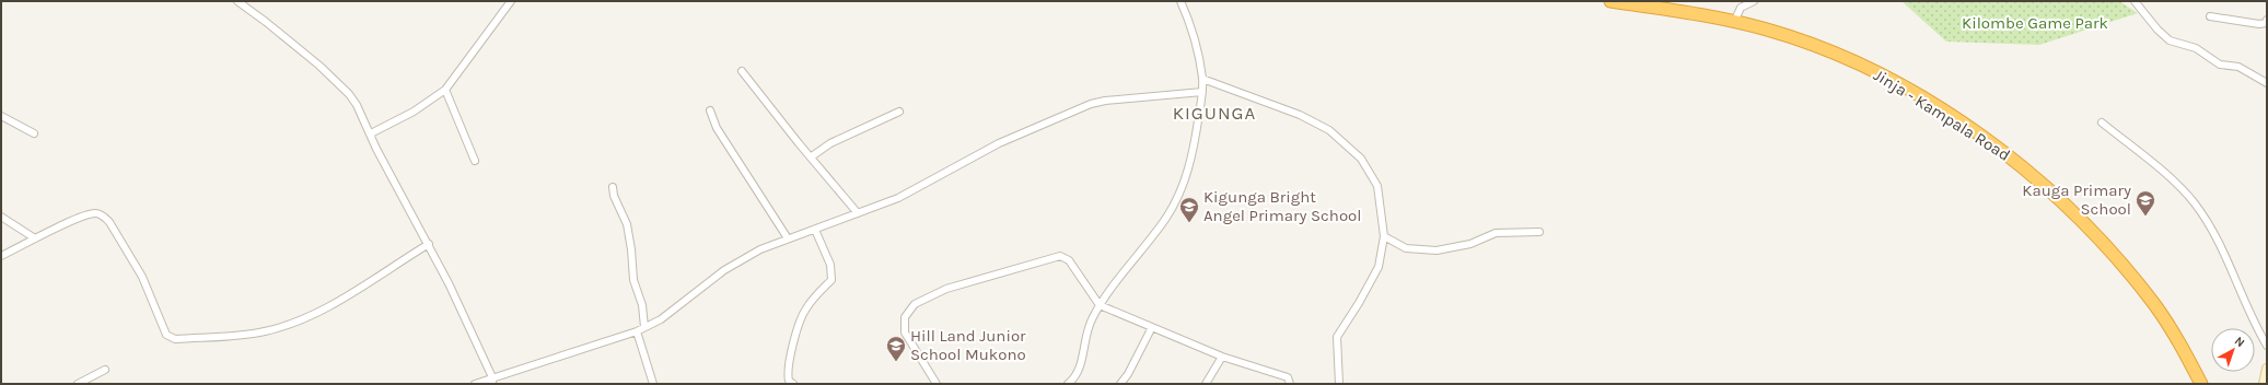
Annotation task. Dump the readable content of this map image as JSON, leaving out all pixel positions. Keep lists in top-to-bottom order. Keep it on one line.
{"streets":{"highway":["Jinja - Kampala Road"]},"districts":["KIGUNGA"],"parks":["Kilombe Game Park"],"places":{"school or university":["Kauga Primary School","Kigunga Bright Angel Primary School","Hill Land Junior School Mukono"]},"north":"top right"}
